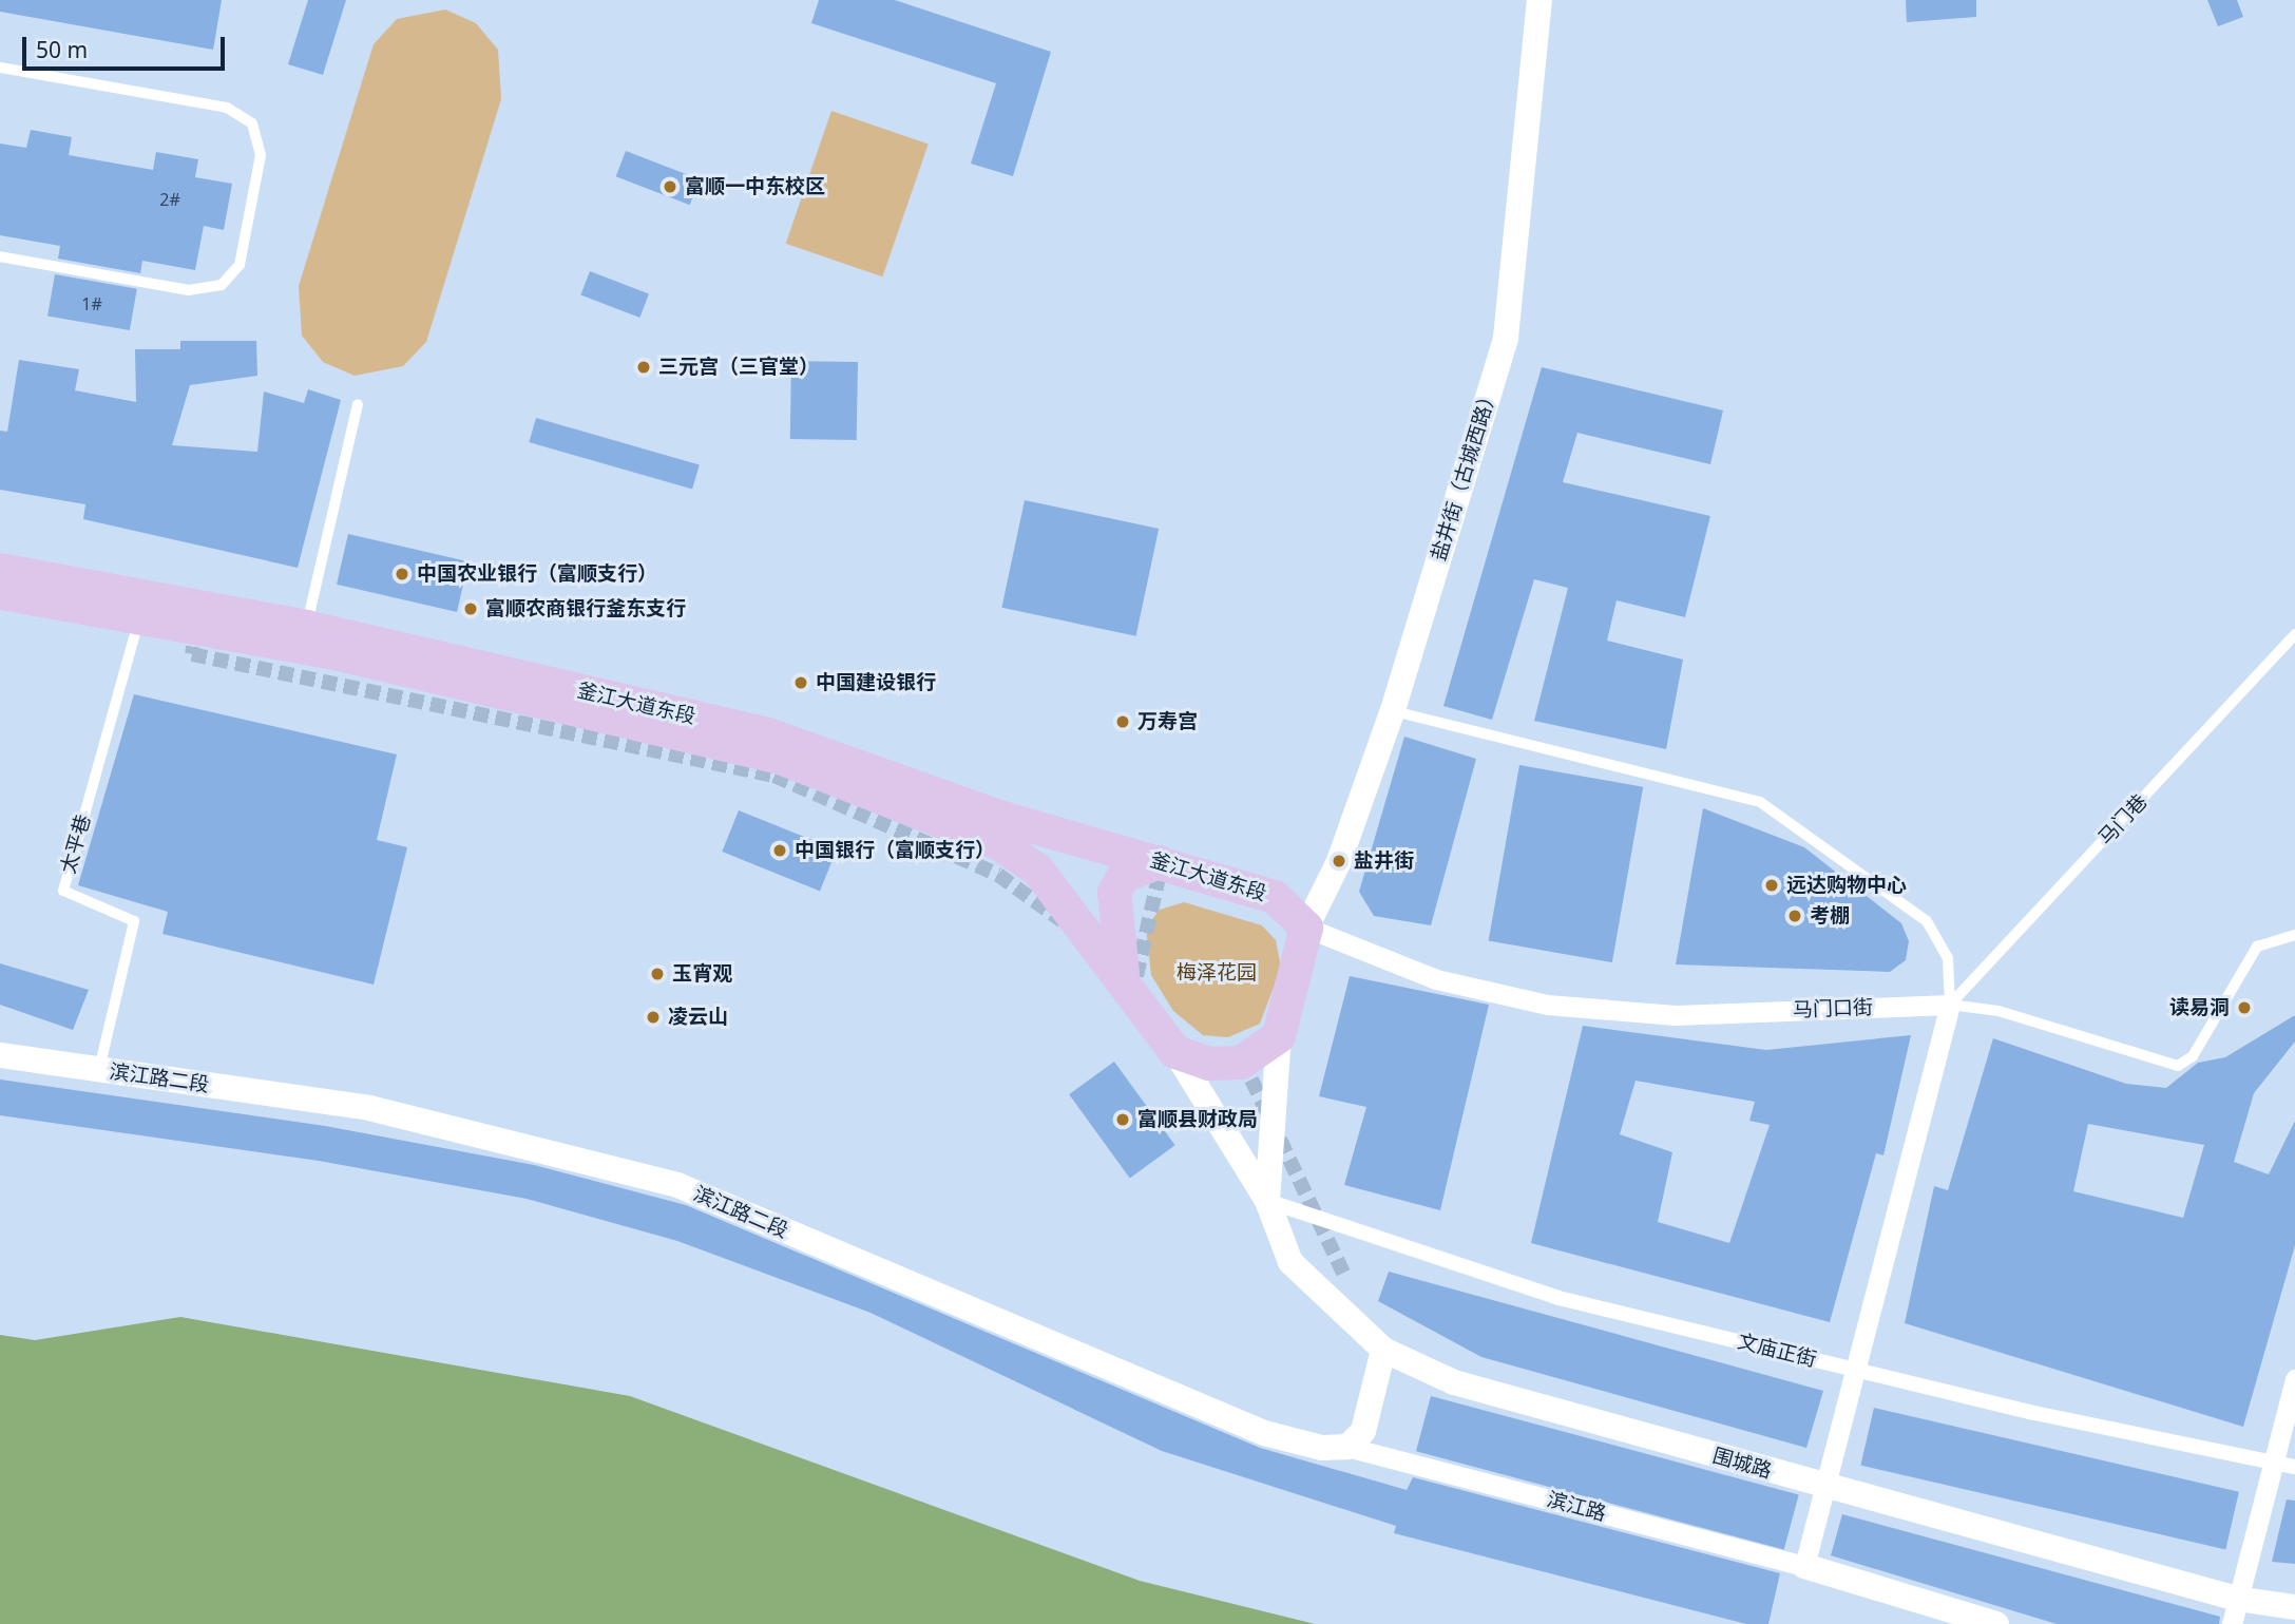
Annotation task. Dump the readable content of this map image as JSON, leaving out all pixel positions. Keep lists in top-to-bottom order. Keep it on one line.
{"streets":{"main road":["釜江大道东段"],"street":["盐井街（古城西路）","马门口街","滨江路二段","文庙正街","围城路","滨江路"],"lane":["马门巷","太平巷"]},"crossings":[["盐井街（古城西路）","釜江大道东段"],["盐井街（古城西路）","马门口街"],["釜江大道东段","太平巷"],["釜江大道东段","马门口街"],["马门巷","马门口街"],["太平巷","滨江路二段"],["滨江路二段","滨江路"],["文庙正街","围城路"]],"parks":["梅泽花园"],"places":["富顺一中东校区","三元宫（三官堂）","中国农业银行（富顺支行）","富顺农商银行釜东支行","中国建设银行","万寿宫","中国银行（富顺支行）","盐井街","远达购物中心","考棚","玉宵观","读易洞","凌云山","富顺县财政局"],"house_numbers":["2#","1#"],"scale_bar":"50 m"}
